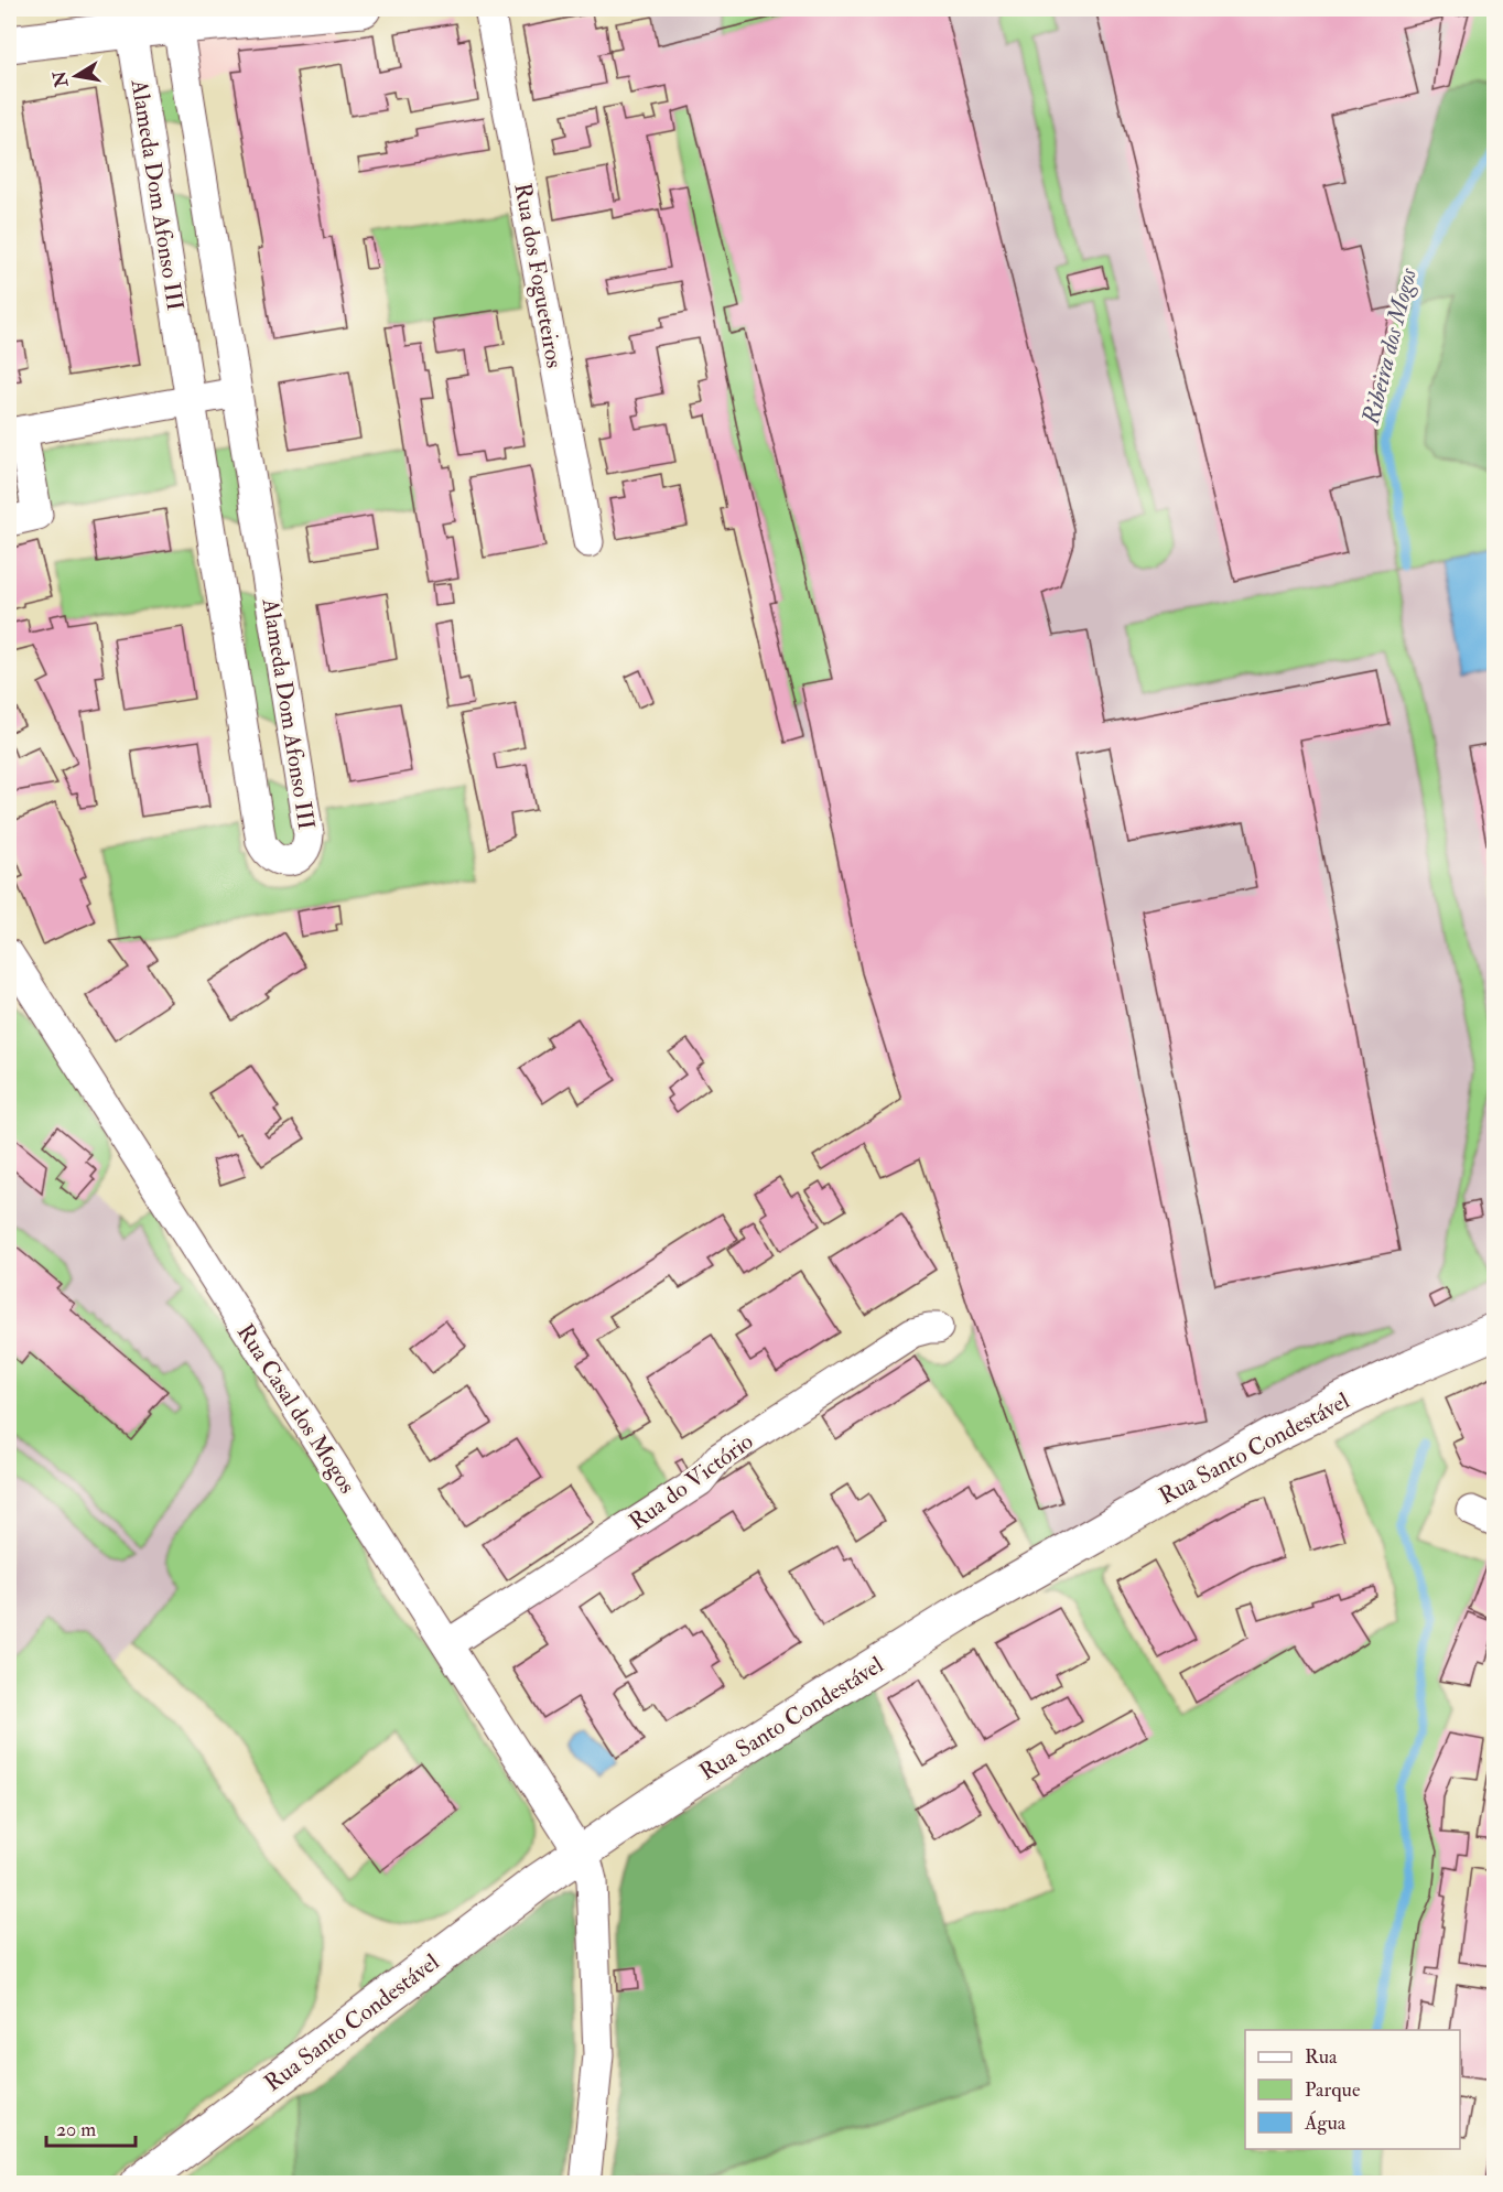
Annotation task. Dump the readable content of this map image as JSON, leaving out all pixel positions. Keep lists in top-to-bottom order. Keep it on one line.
{"streets":{"street":["Alameda Dom Afonso III","Rua dos Fogueteiros","Rua Casal dos Mogos","Rua Santo Condestável","Rua do Victório"]},"crossings":[["Rua Casal dos Mogos","Rua Santo Condestável"],["Rua Casal dos Mogos","Rua do Victório"]],"water":["Ribeira dos Mogos"],"legend":["Rua","Parque","Água"],"scale_bar":"20 m","north":"left"}
